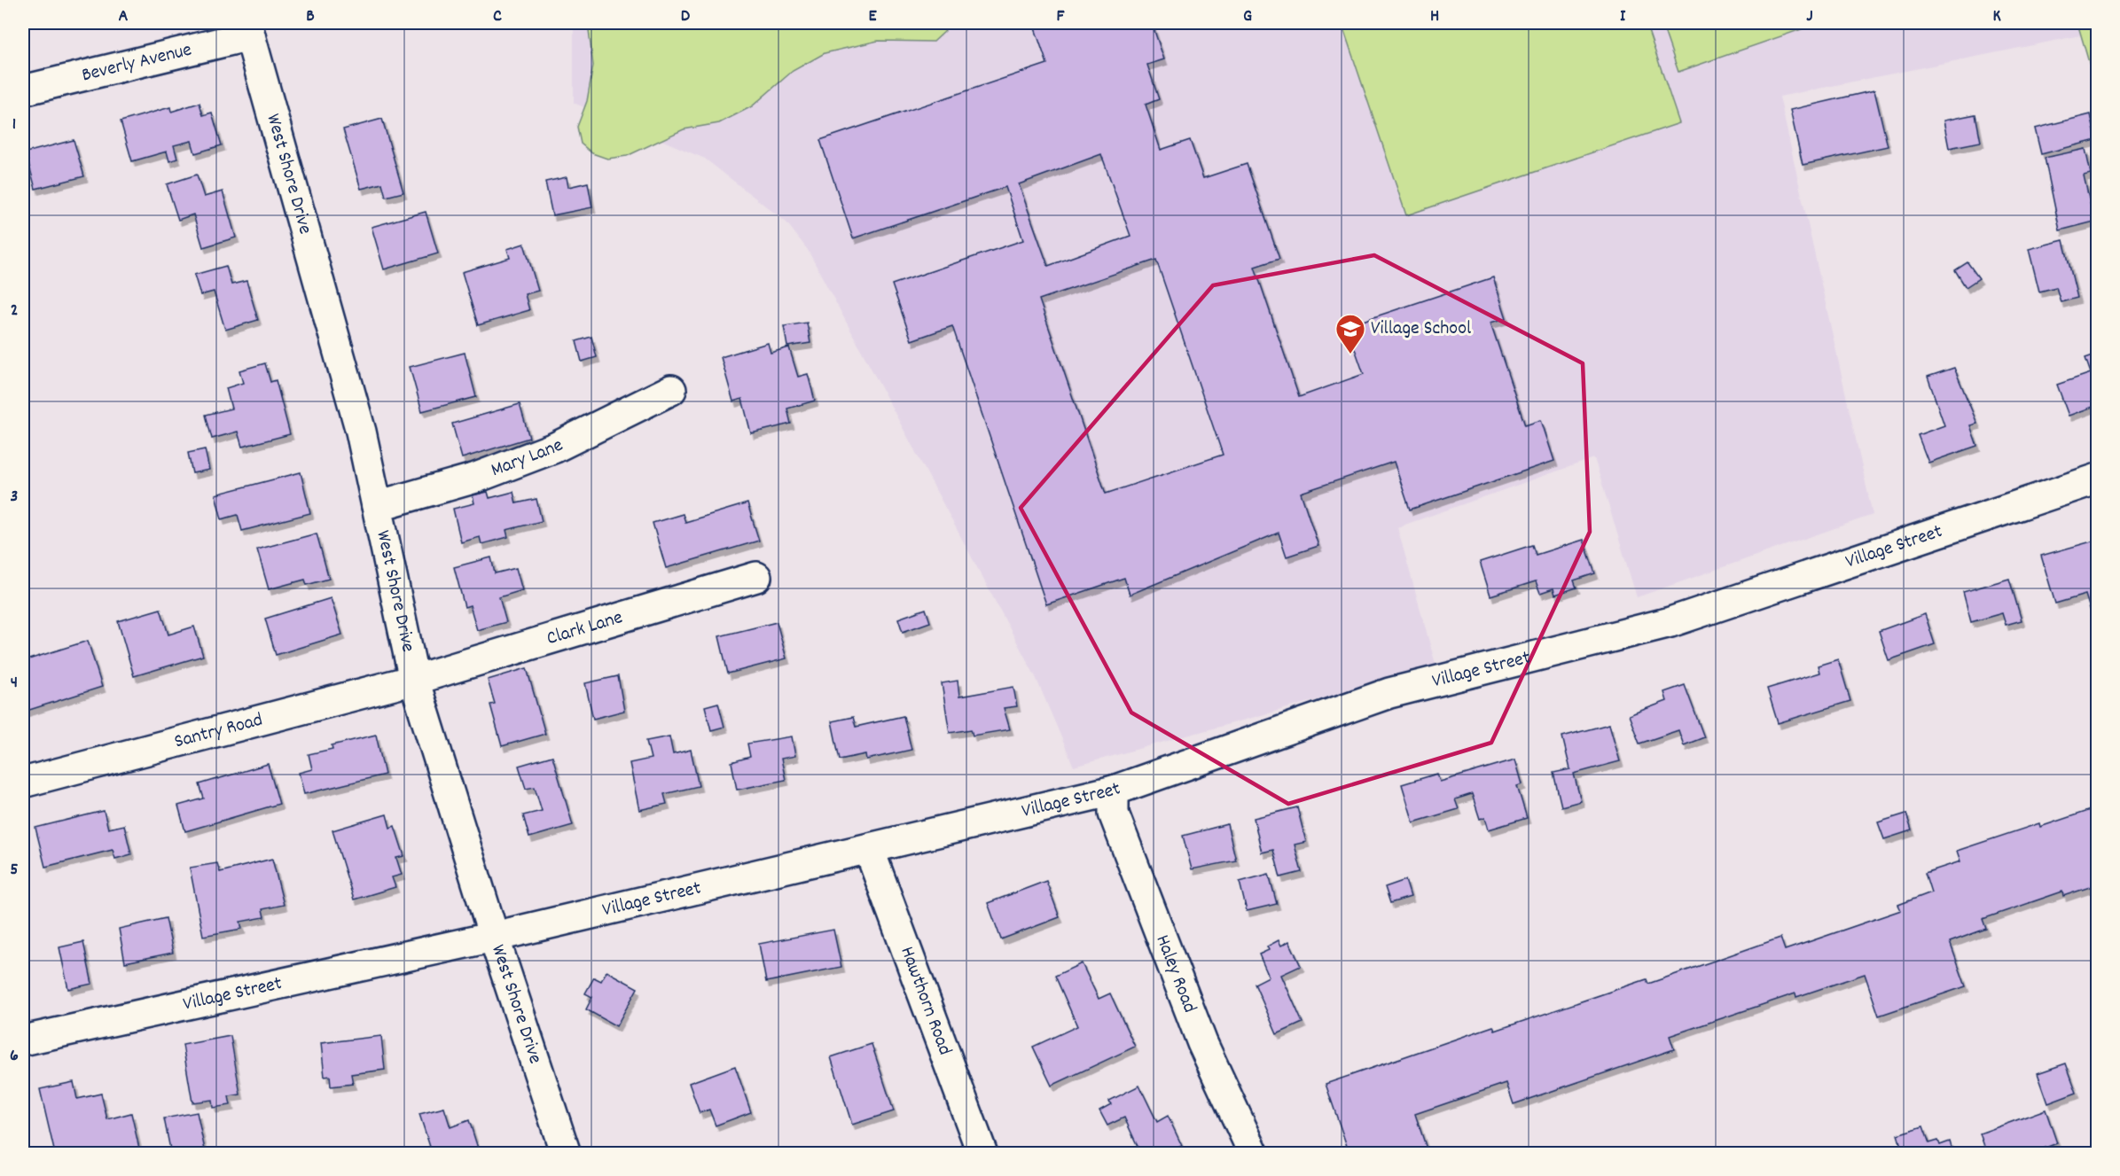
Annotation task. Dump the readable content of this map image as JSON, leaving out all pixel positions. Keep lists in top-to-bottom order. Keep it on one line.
{"streets":{"main road":["Beverly Avenue","West Shore Drive","Mary Lane","Village Street","Clark Lane","Santry Road","Haley Road","Hawthorn Road"]},"crossings":[["Beverly Avenue","West Shore Drive"],["West Shore Drive","Mary Lane"],["West Shore Drive","Village Street"],["West Shore Drive","Clark Lane"],["West Shore Drive","Santry Road"],["Village Street","Haley Road"],["Village Street","Hawthorn Road"],["Clark Lane","Santry Road"]],"places":{"school or university":["Village School"]},"grid":{"columns":["A","B","C","D","E","F","G","H","I","J","K"],"rows":["1","2","3","4","5","6"]}}
